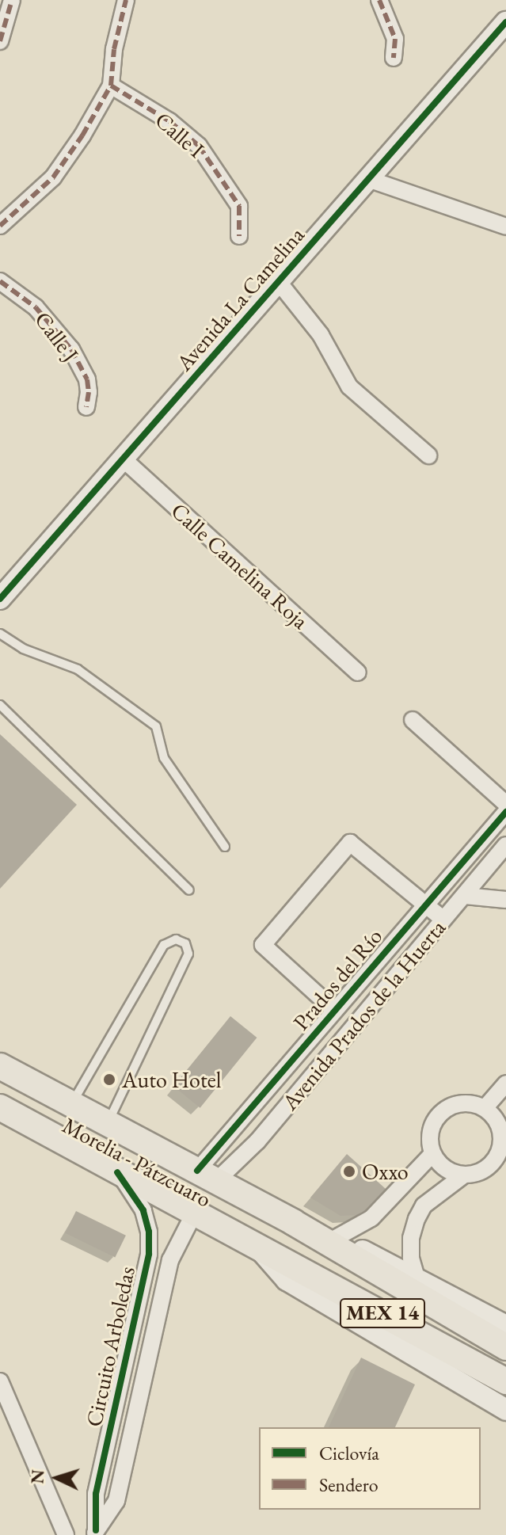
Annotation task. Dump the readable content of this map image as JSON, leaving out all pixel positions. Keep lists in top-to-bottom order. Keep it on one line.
{"streets":{"main road":["Morelia - Pátzcuaro","MEX 14"],"street":["Calle I","Avenida La Camelina","Calle J","Calle Camelina Roja","Prados del Río","Avenida Prados de la Huerta","Circuito Arboledas"]},"crossings":[["Avenida La Camelina","Calle Camelina Roja"],["Prados del Río","Avenida Prados de la Huerta"],["Prados del Río","MEX 14"],["Avenida Prados de la Huerta","MEX 14"],["Morelia - Pátzcuaro","Circuito Arboledas"]],"places":["Auto Hotel","Oxxo"],"legend":["Ciclovía","Sendero"],"north":"left"}
